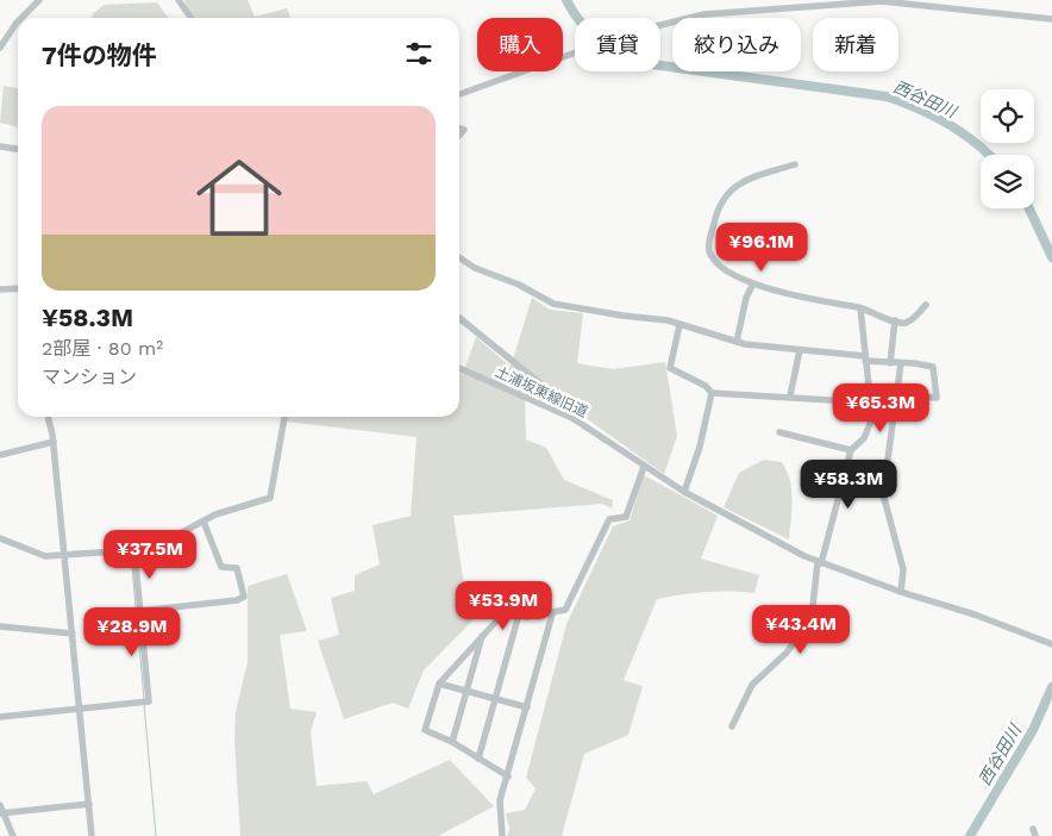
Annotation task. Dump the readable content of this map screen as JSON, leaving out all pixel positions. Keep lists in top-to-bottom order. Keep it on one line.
{"streets":{"street":["土浦坂東線旧道"]},"water":["西谷田川"],"page":{"chip":["購入","賃貸","絞り込み","新着"],"heading":"7件の物件","list":[{"name":"¥58.3M","note":"2部屋 · 80 m² · マンション"}],"price":["¥96.1M","¥65.3M","¥58.3M","¥37.5M","¥53.9M","¥43.4M","¥28.9M"]}}
